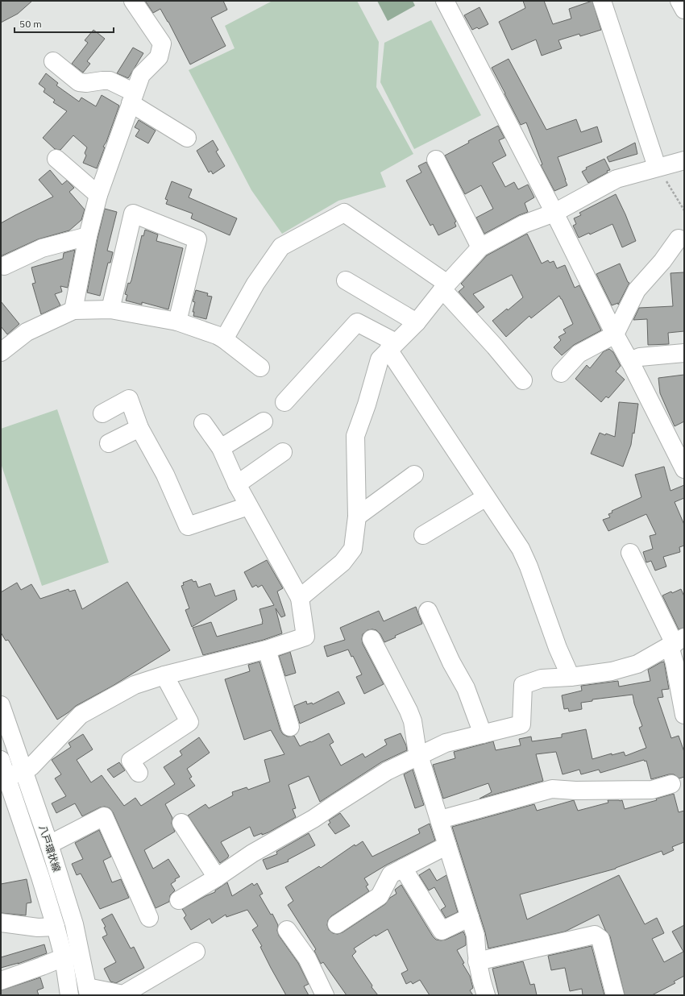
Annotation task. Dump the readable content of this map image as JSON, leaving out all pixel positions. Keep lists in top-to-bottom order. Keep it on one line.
{"streets":{"street":["八戸環状線"]},"scale_bar":"50 m"}
